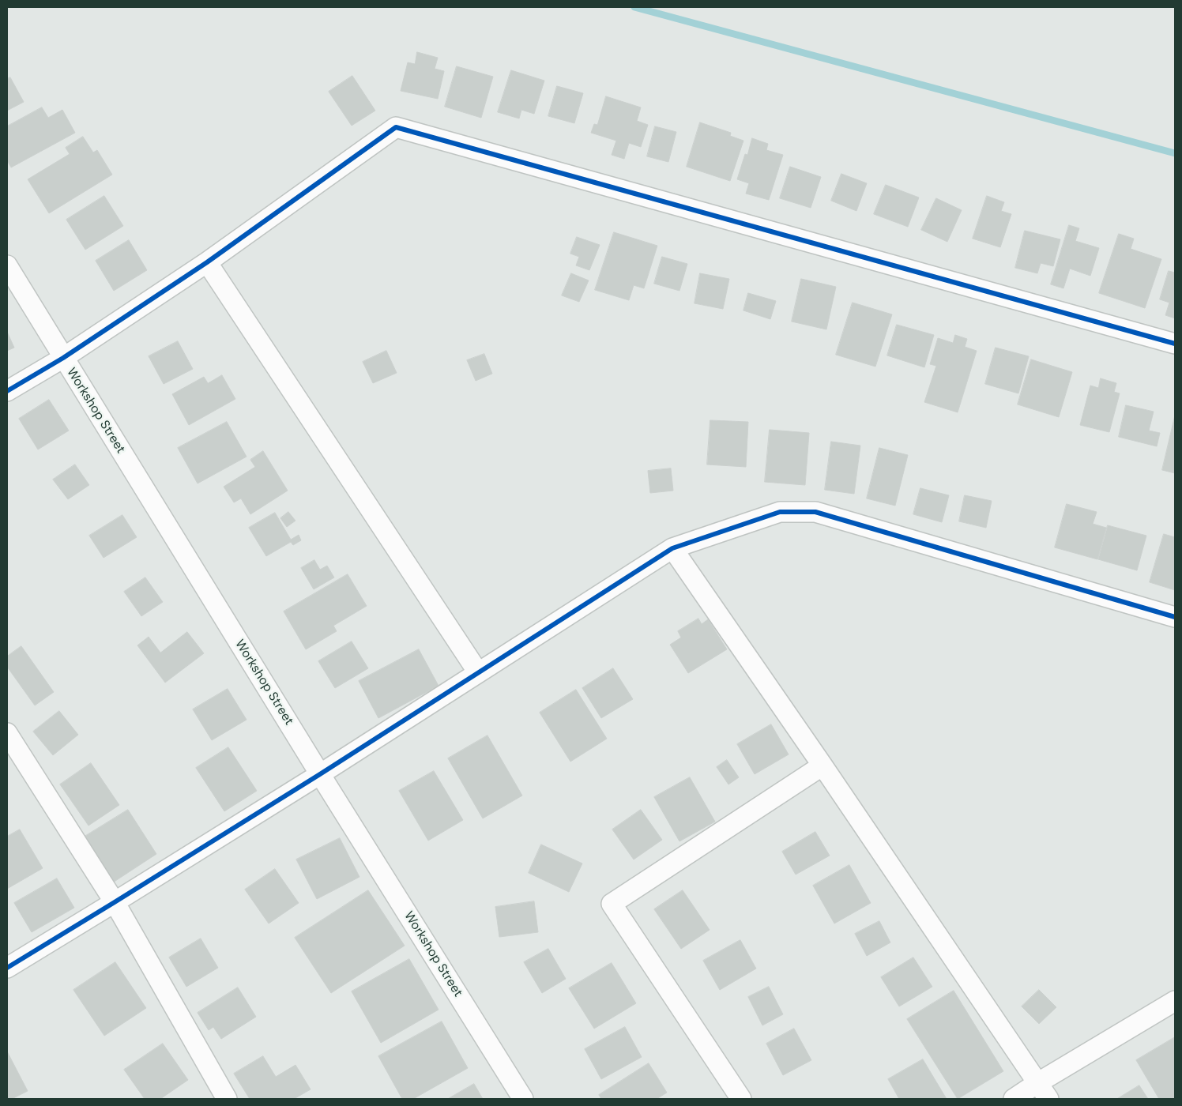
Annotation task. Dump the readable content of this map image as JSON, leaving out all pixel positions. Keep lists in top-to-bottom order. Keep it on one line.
{"streets":{"street":["Workshop Street"]}}
